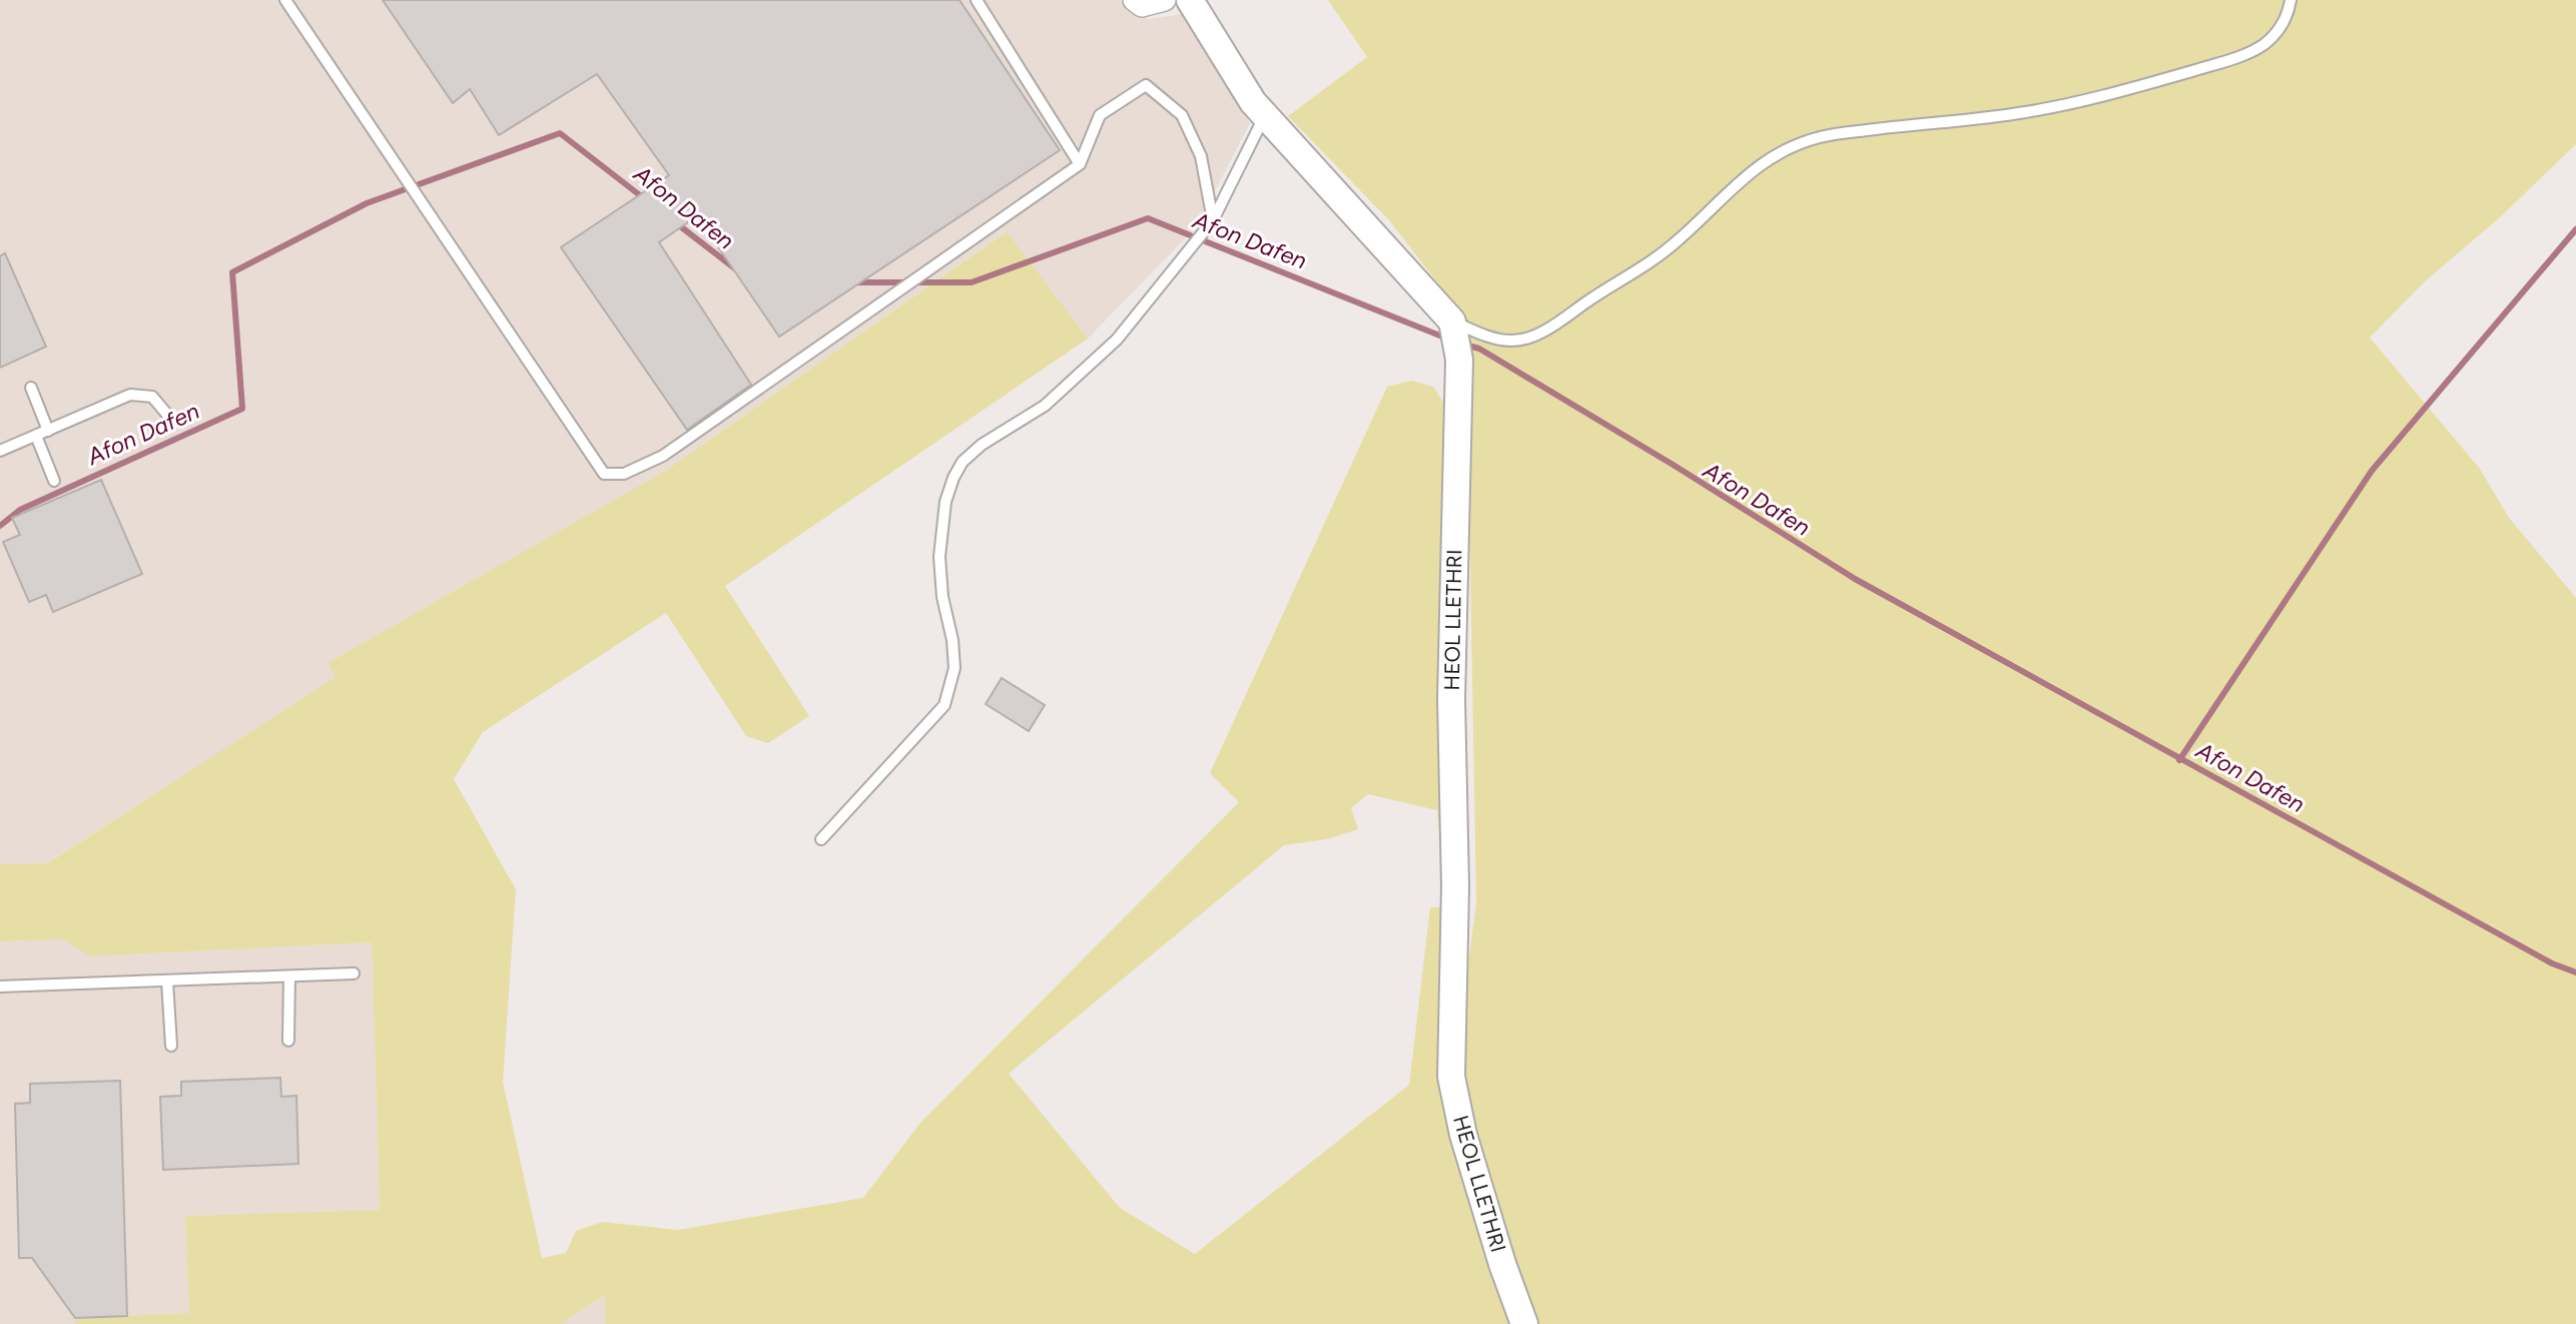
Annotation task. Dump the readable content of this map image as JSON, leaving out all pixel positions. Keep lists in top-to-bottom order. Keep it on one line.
{"streets":{"street":["HEOL LLETHRI"]},"water":["Afon Dafen"]}
